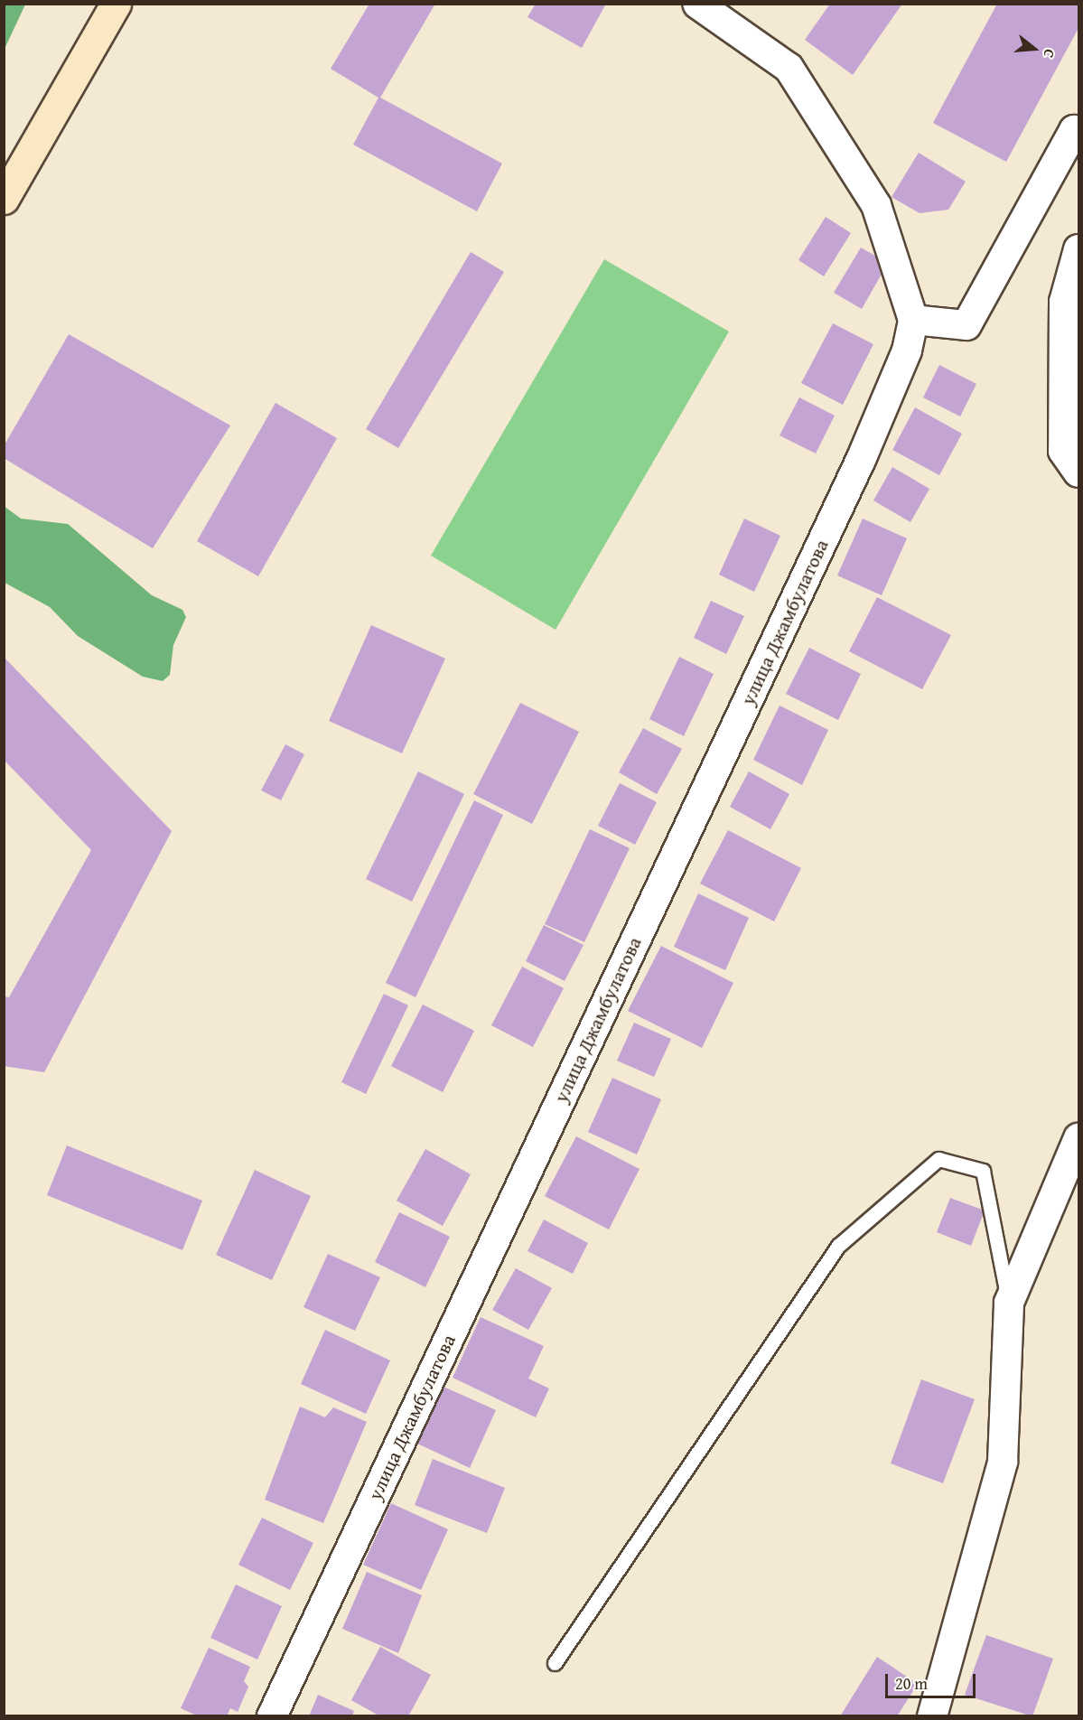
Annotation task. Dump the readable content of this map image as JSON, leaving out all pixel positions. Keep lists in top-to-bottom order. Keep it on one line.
{"streets":{"street":["улица Джамбулатова"]},"scale_bar":"20 m","north":"right"}
